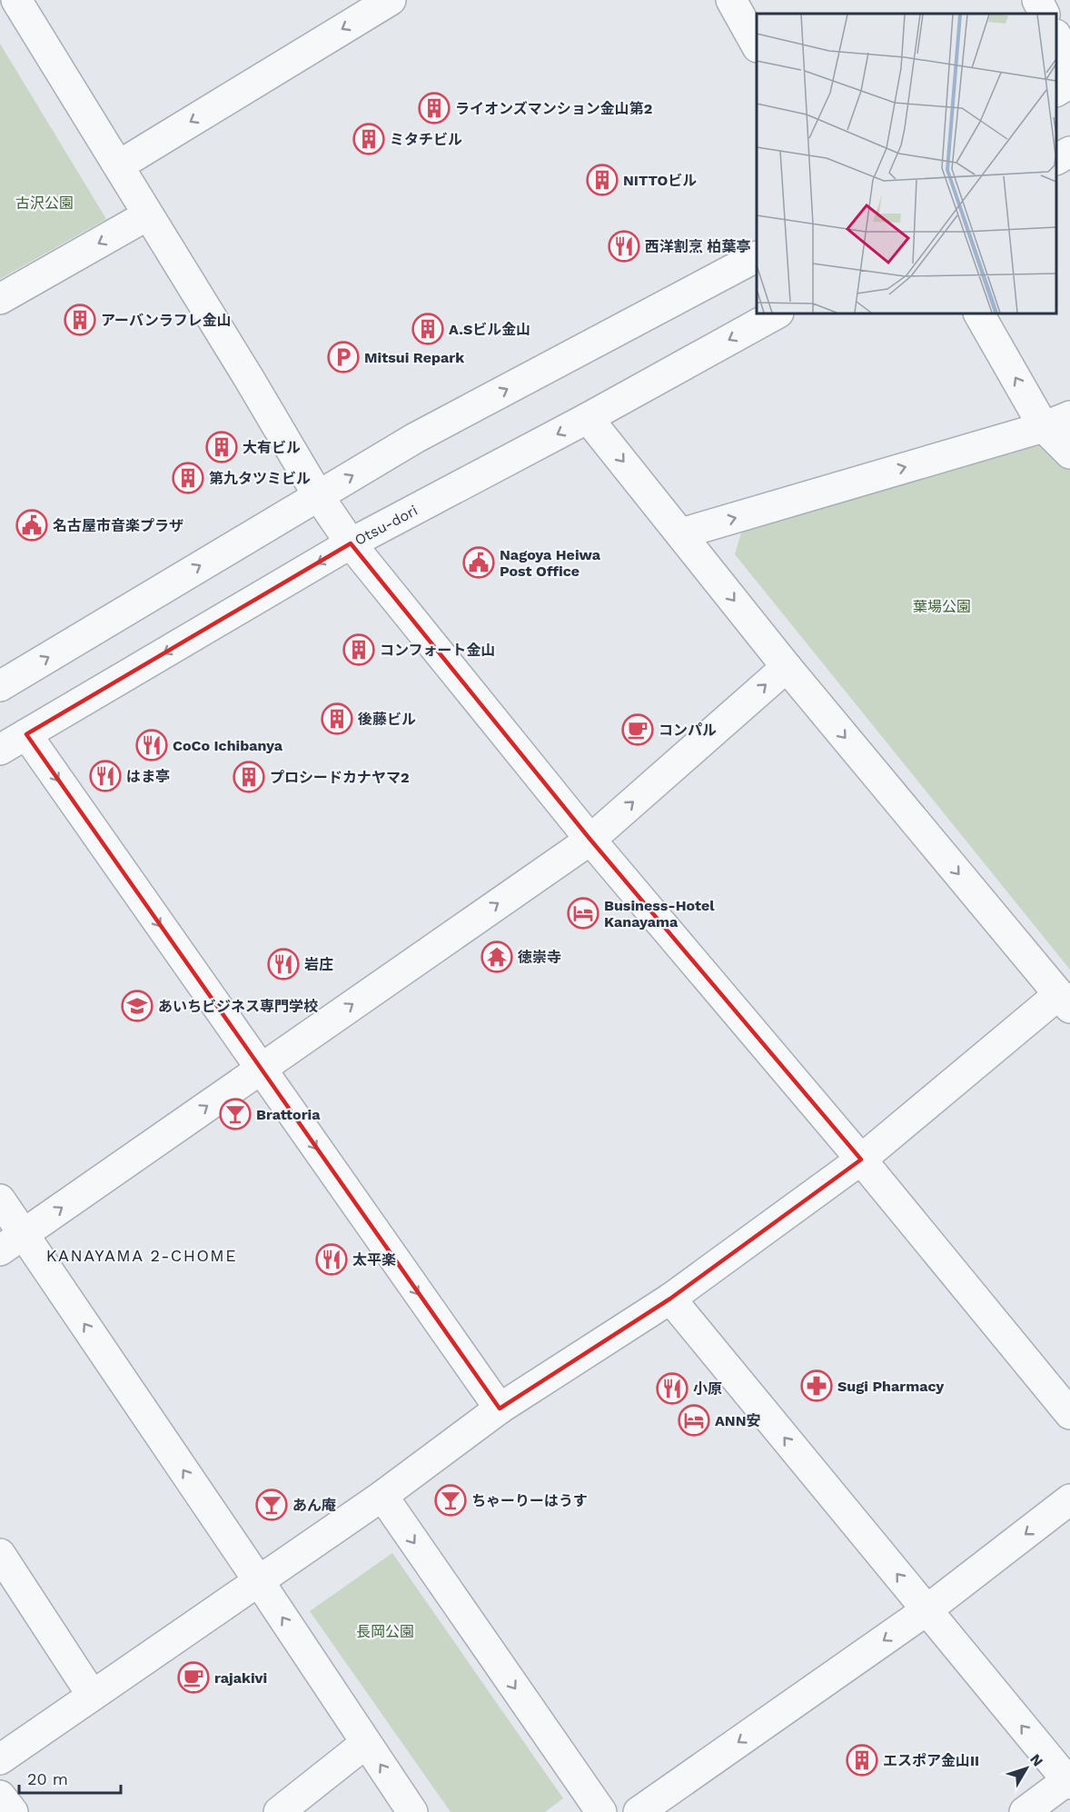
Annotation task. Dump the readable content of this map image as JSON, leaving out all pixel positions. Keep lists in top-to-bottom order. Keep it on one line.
{"streets":{"street":["Otsu-dori"]},"districts":["KANAYAMA 2-CHOME"],"parks":["古沢公園","葉場公園","長岡公園"],"places":{"building":["ライオンズマンション金山第2","ミタチビル","NITTOビル","アーバンラフレ金山","A.Sビル金山","大有ビル","第九タツミビル","コンフォート金山","後藤ビル","プロシードカナヤマ2","エスポア金山II"],"restaurant":["西洋割烹 柏葉亭","CoCo Ichibanya","はま亭","岩庄","太平楽","小原"],"parking":["Mitsui Repark"],"public building":["名古屋市音楽プラザ","Nagoya Heiwa Post Office"],"cafe":["コンパル","rajakivi"],"hotel":["Business-Hotel Kanayama","ANN安"],"temple":["徳崇寺"],"school or university":["あいちビジネス専門学校"],"bar":["Brattoria","ちゃーりーはうす","あん庵"],"pharmacy":["Sugi Pharmacy"]},"scale_bar":"20 m","north":"top right"}
